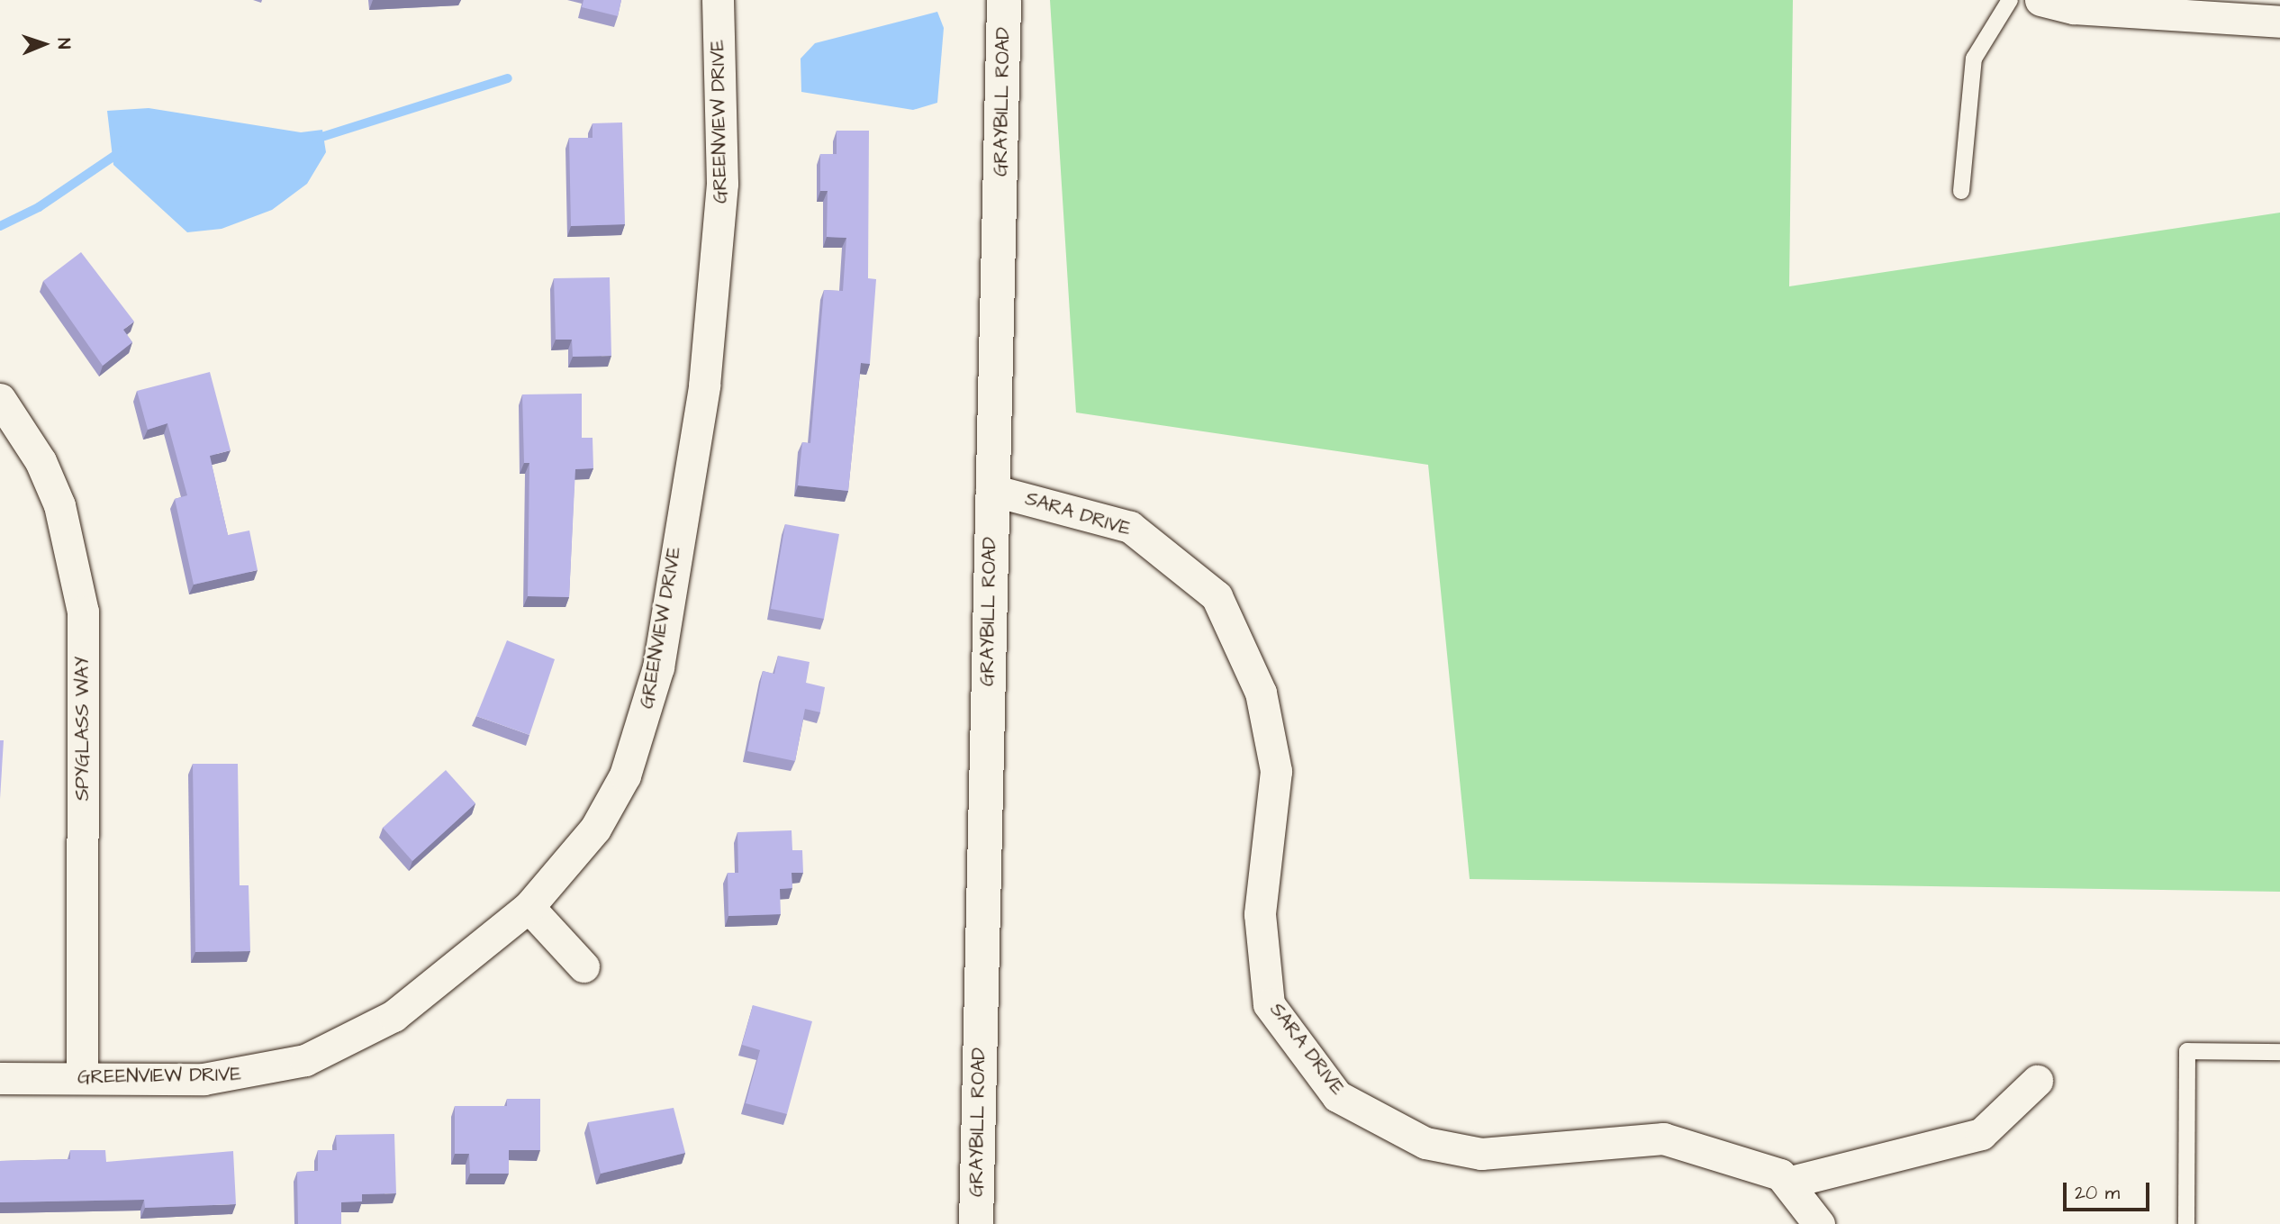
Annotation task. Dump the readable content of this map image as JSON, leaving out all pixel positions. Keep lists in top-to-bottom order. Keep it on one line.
{"streets":{"street":["GRAYBILL ROAD","GREENVIEW DRIVE","SARA DRIVE","SPYGLASS WAY"]},"crossings":[["GRAYBILL ROAD","SARA DRIVE"],["GREENVIEW DRIVE","SPYGLASS WAY"]],"scale_bar":"20 m","north":"right"}
